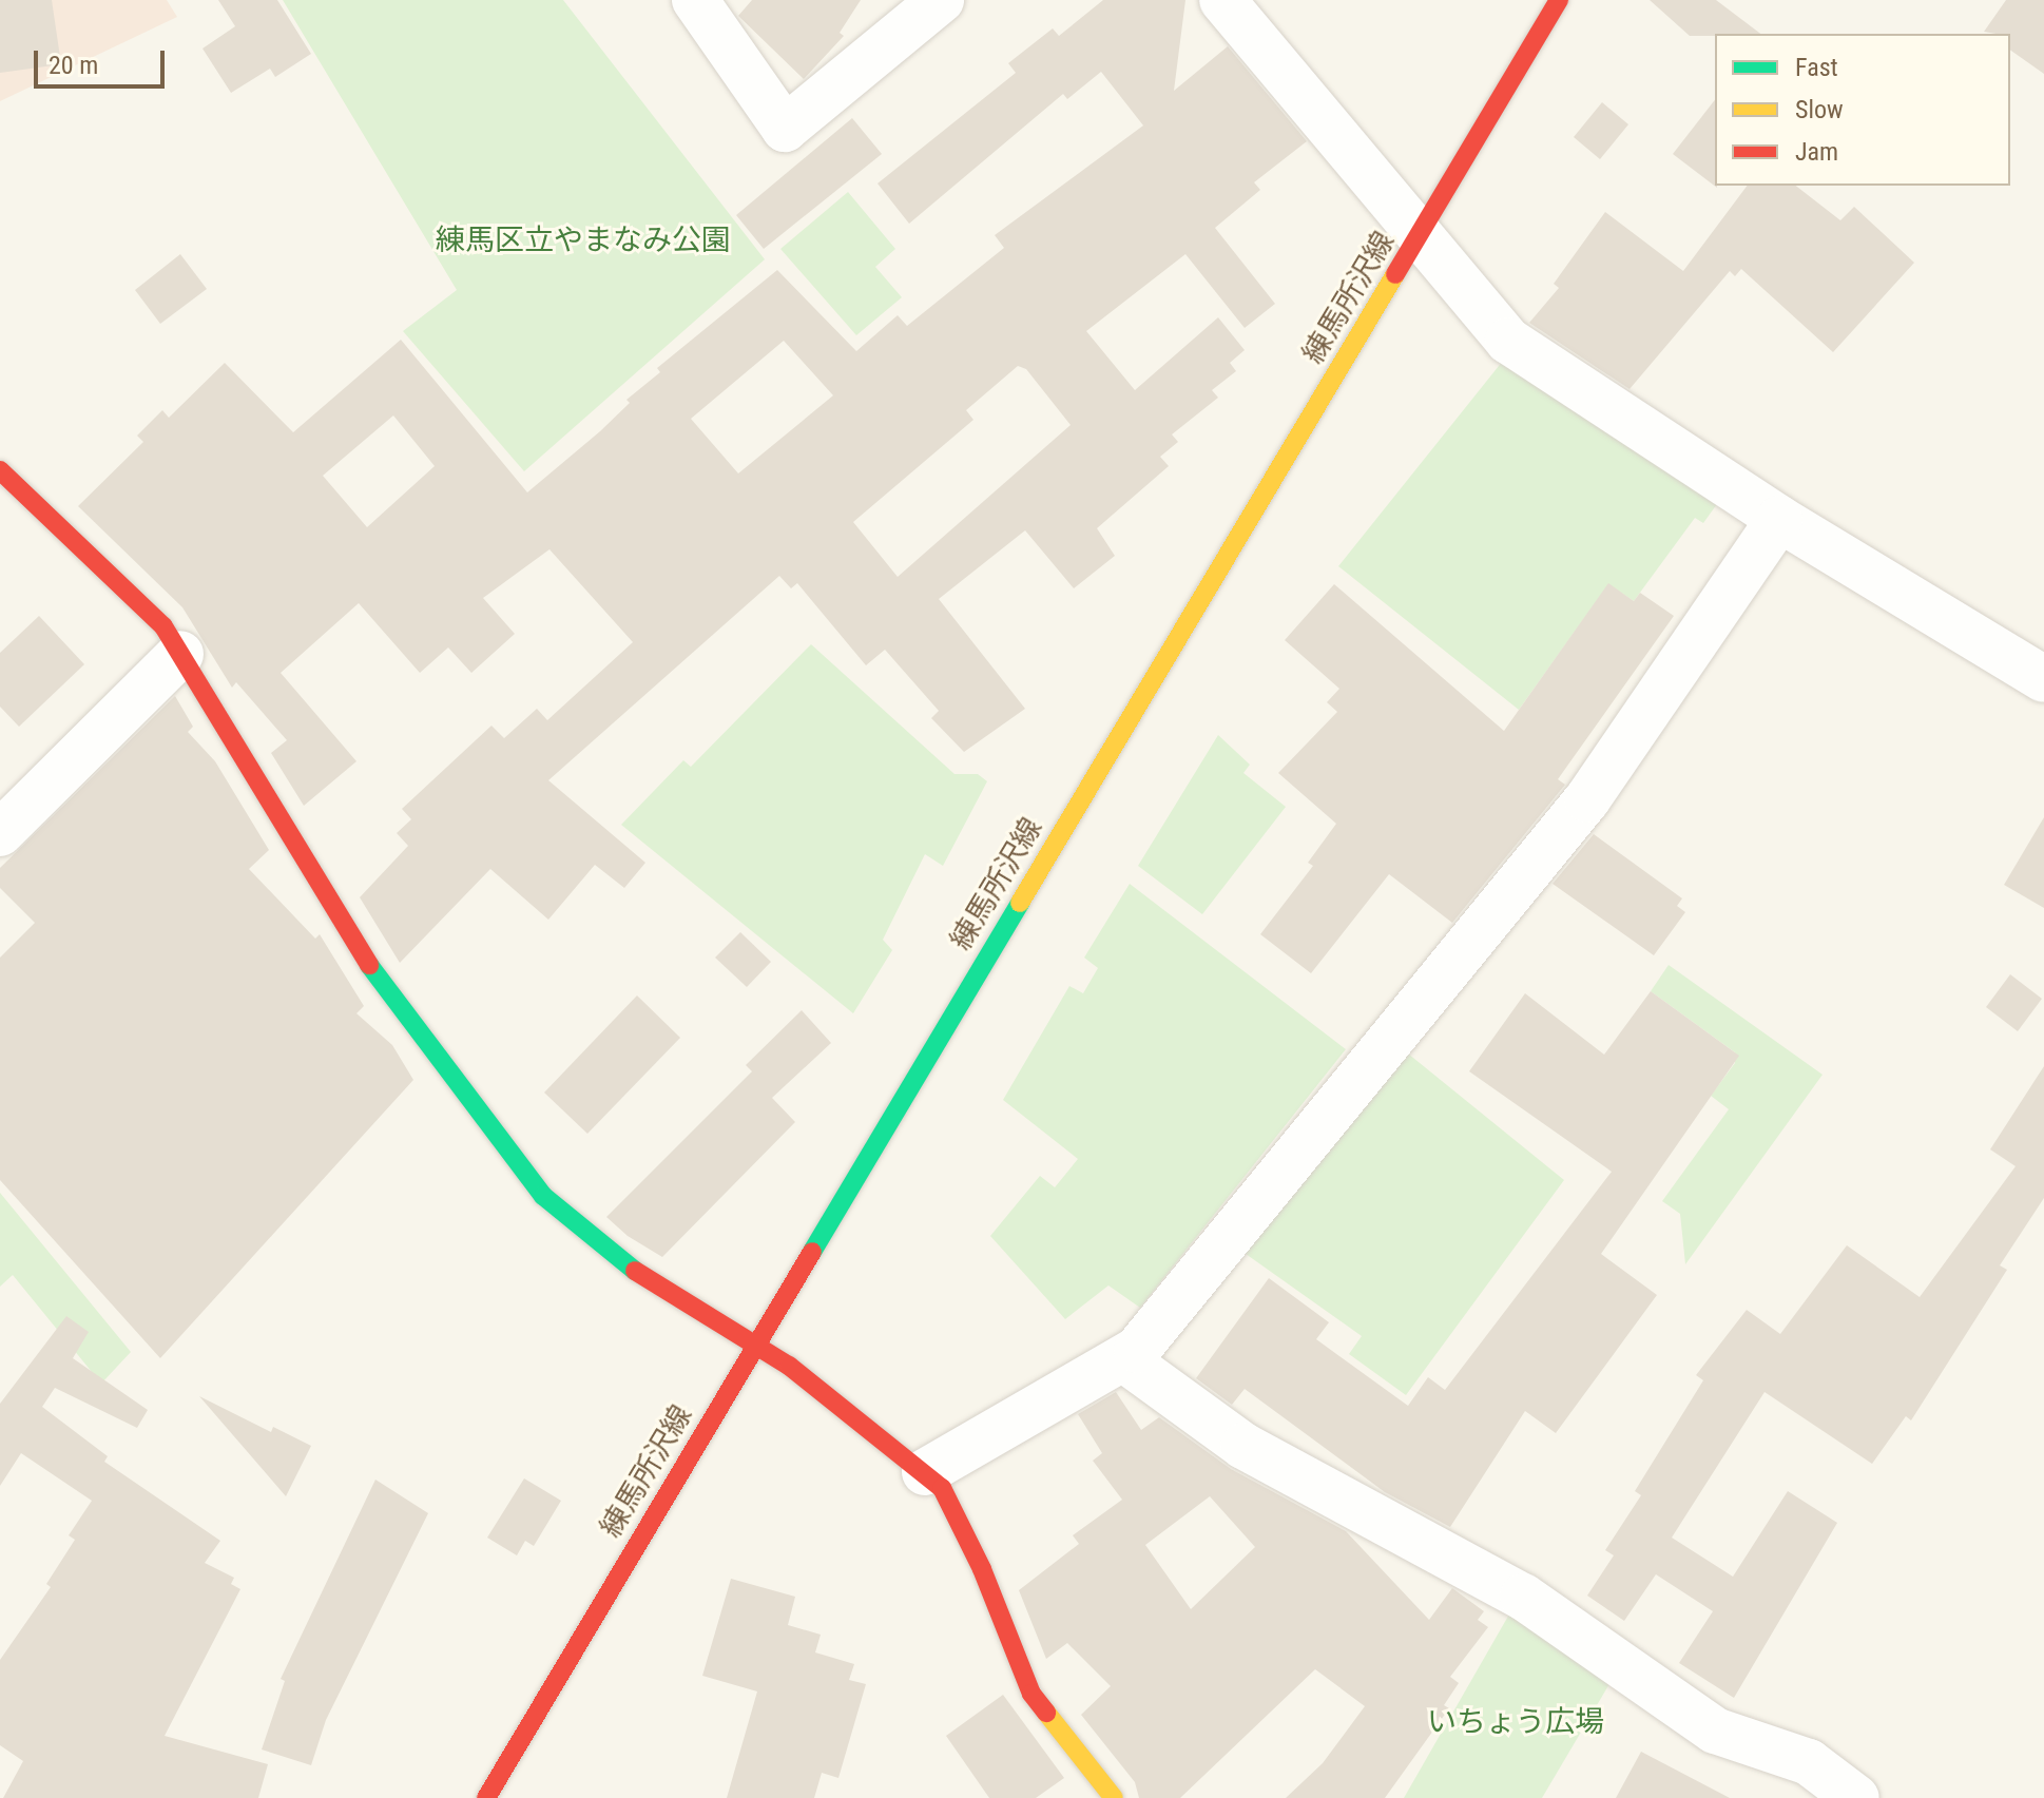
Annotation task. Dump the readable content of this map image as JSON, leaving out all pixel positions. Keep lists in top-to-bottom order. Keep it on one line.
{"streets":{"main road":["練馬所沢線"]},"parks":["練馬区立やまなみ公園","いちょう広場"],"legend":["Fast","Slow","Jam"],"scale_bar":"20 m"}
